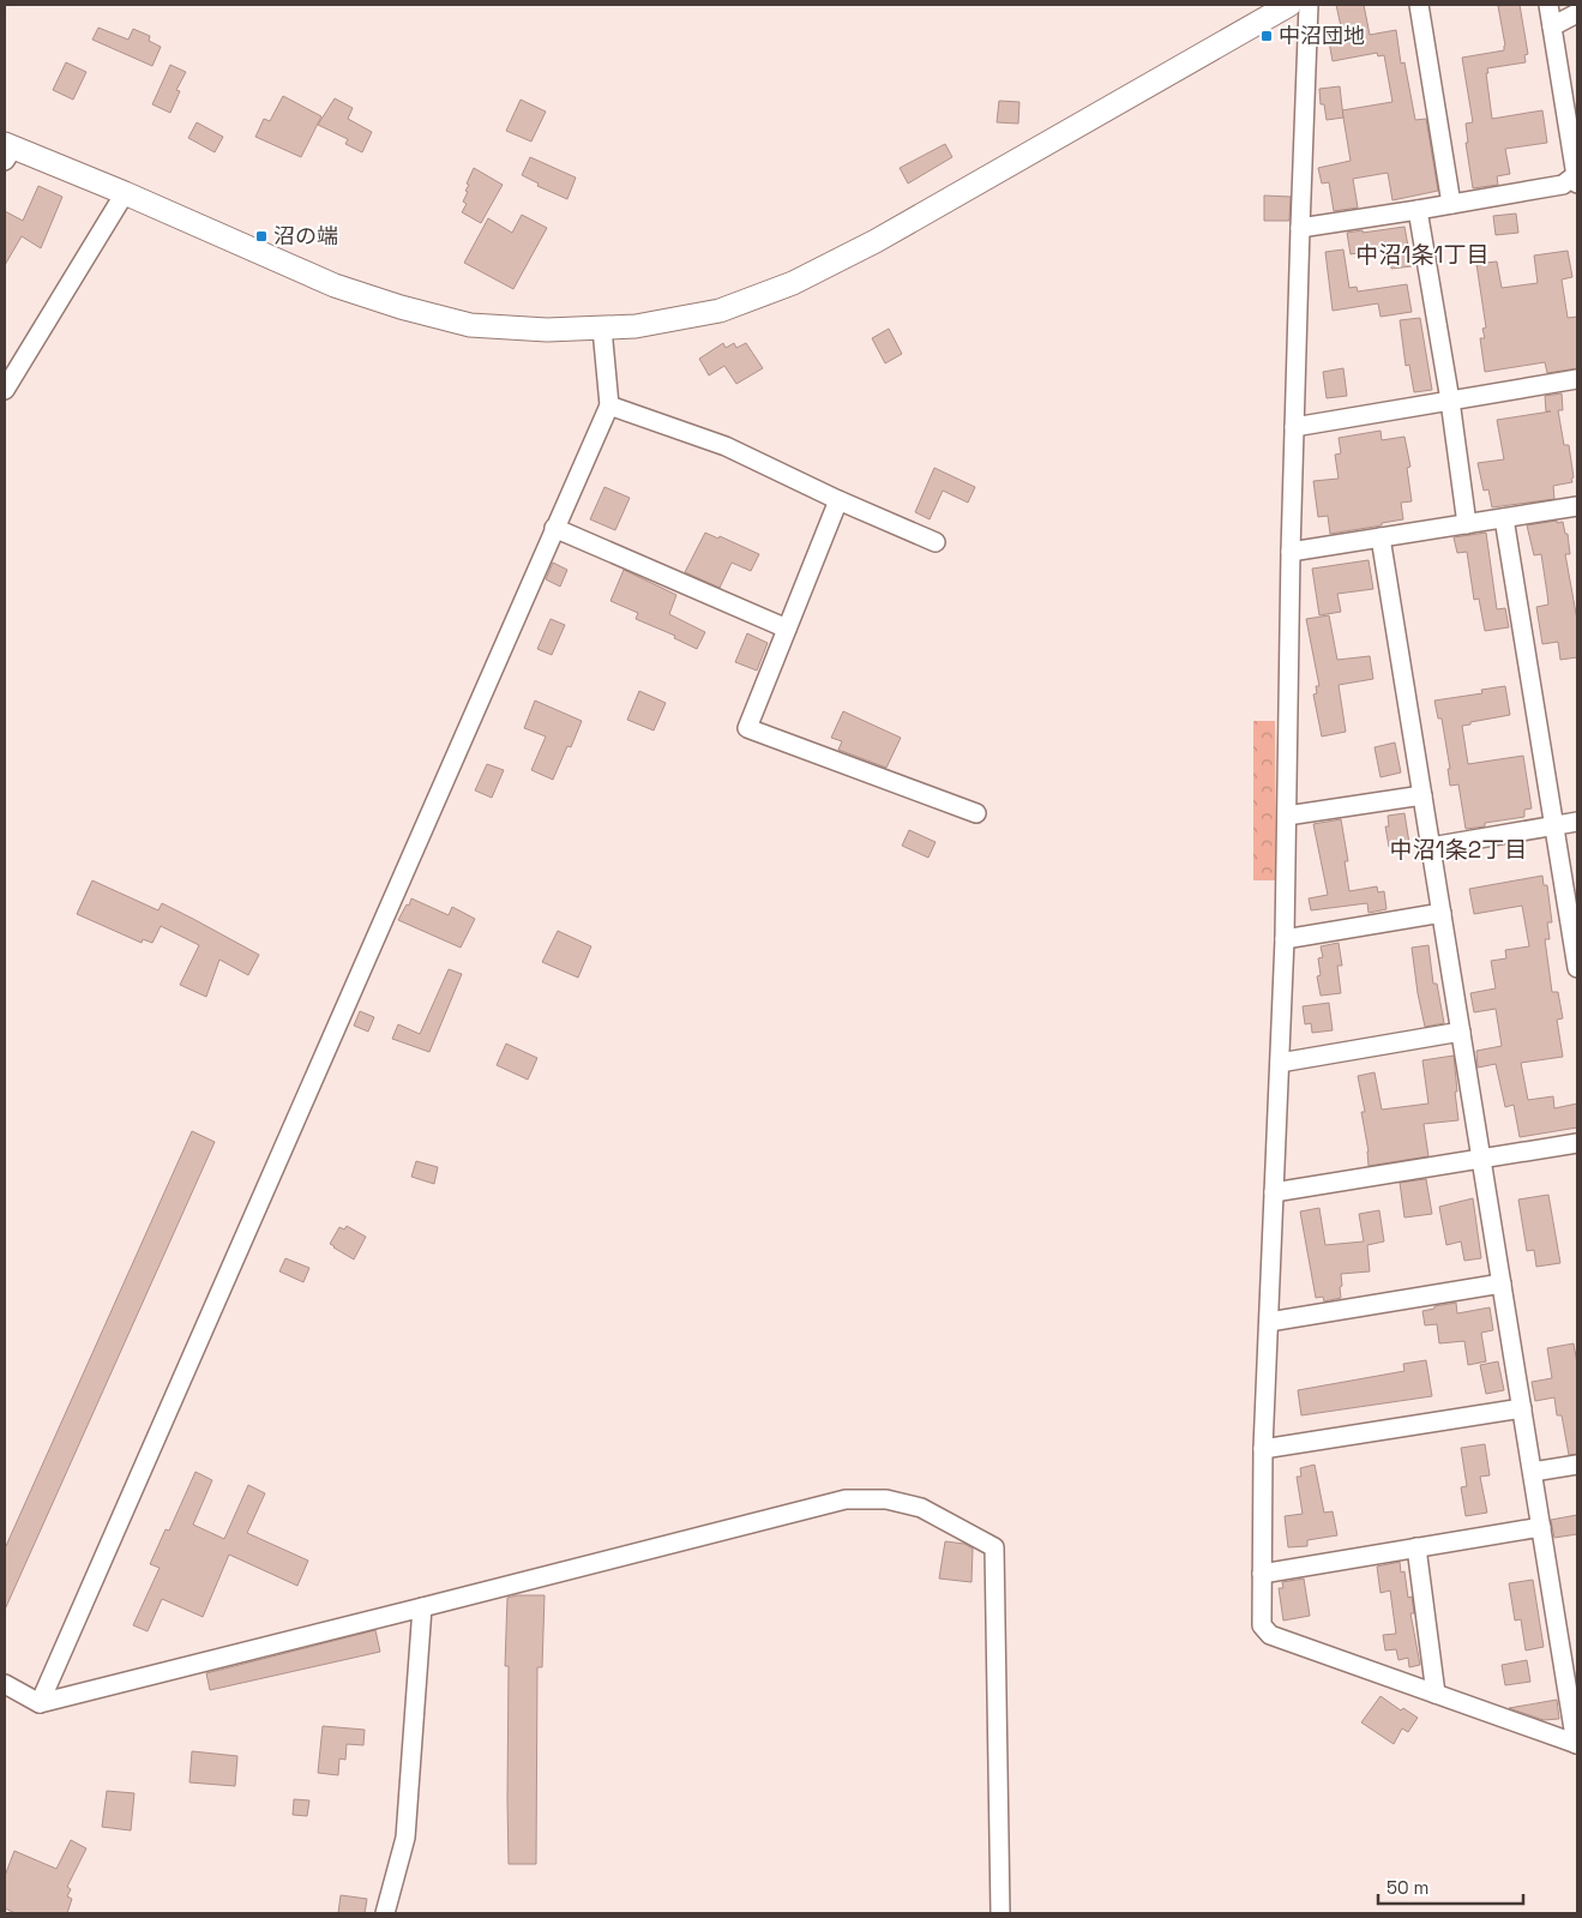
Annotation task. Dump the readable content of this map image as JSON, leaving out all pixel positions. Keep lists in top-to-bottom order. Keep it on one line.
{"districts":["中沼1条1丁目","中沼1条2丁目"],"places":{"transit":["中沼団地","沼の端"]},"scale_bar":"50 m"}
